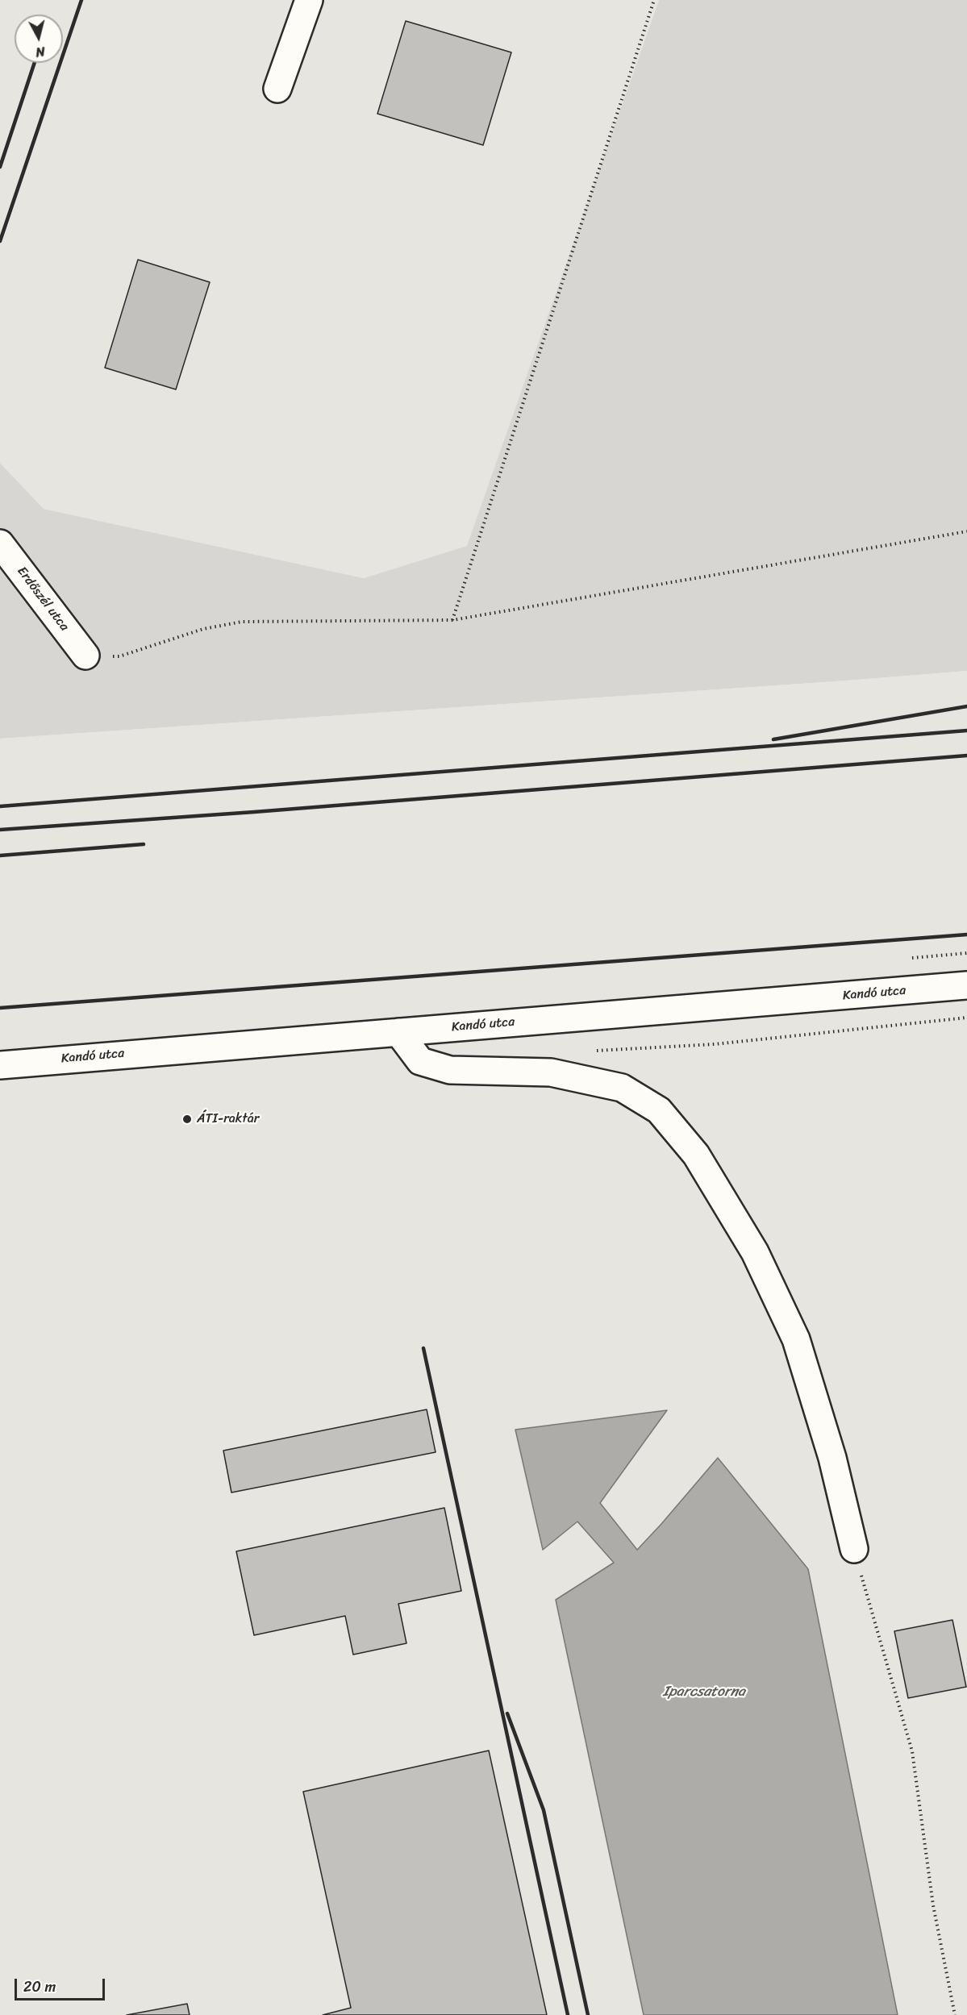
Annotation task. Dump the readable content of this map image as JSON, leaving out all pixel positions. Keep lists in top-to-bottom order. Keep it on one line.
{"streets":{"street":["Erdőszél utca","Kandó utca"]},"water":["Iparcsatorna"],"places":["ÁTI-raktár"],"scale_bar":"20 m","north":"bottom"}
